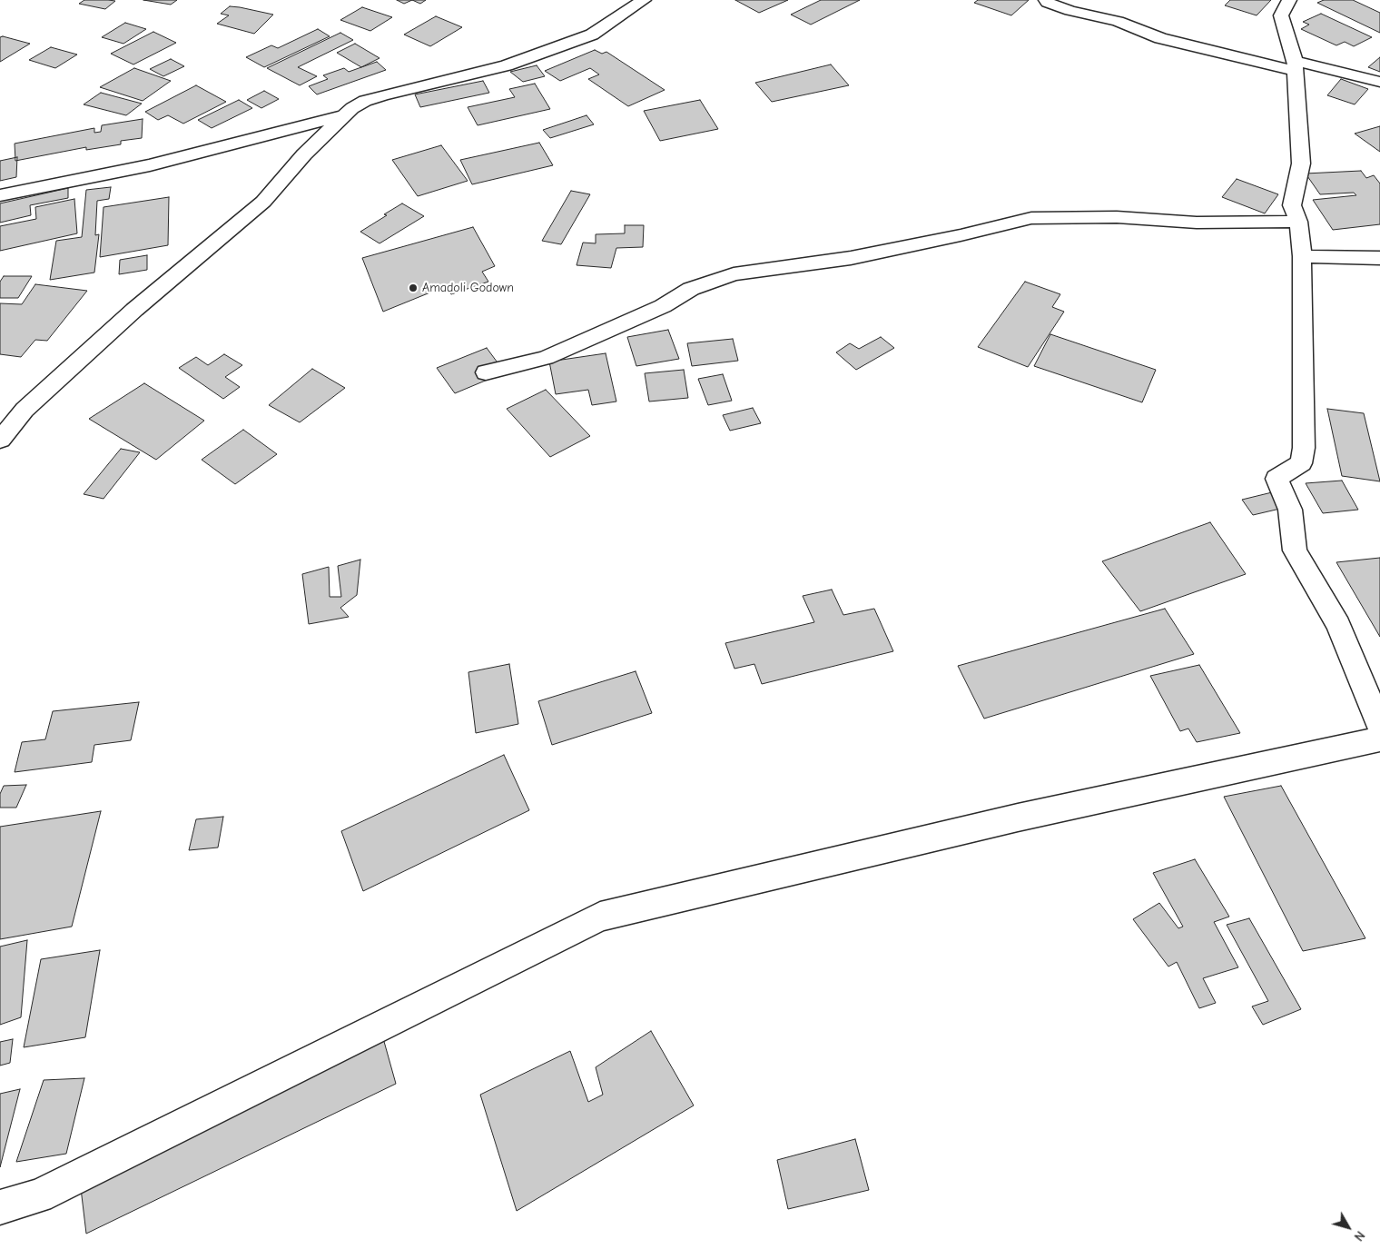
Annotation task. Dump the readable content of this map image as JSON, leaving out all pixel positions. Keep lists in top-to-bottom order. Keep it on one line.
{"places":["Amadoli Godown"],"north":"bottom right"}
